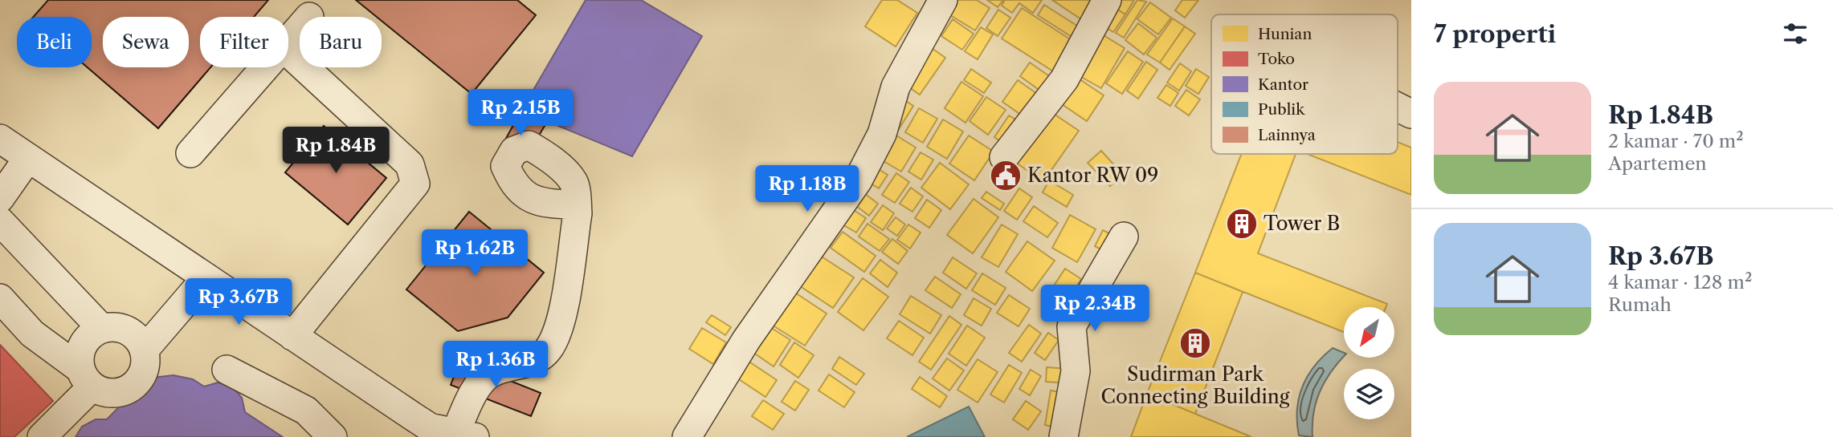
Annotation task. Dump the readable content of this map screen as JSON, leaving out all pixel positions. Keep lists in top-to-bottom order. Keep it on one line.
{"places":{"public building":["Kantor RW 09"],"building":["Tower B","Sudirman Park Connecting Building"]},"legend":["Hunian","Toko","Kantor","Publik","Lainnya"],"north":"bottom left","page":{"heading":"7 properti","chip":["Beli","Sewa","Filter","Baru"],"list":[{"name":"Rp 1.84B","note":"2 kamar · 70 m² · Apartemen"},{"name":"Rp 3.67B","note":"4 kamar · 128 m² · Rumah"}],"price":["Rp 2.15B","Rp 1.84B","Rp 1.18B","Rp 1.62B","Rp 3.67B","Rp 2.34B","Rp 1.36B"]}}
